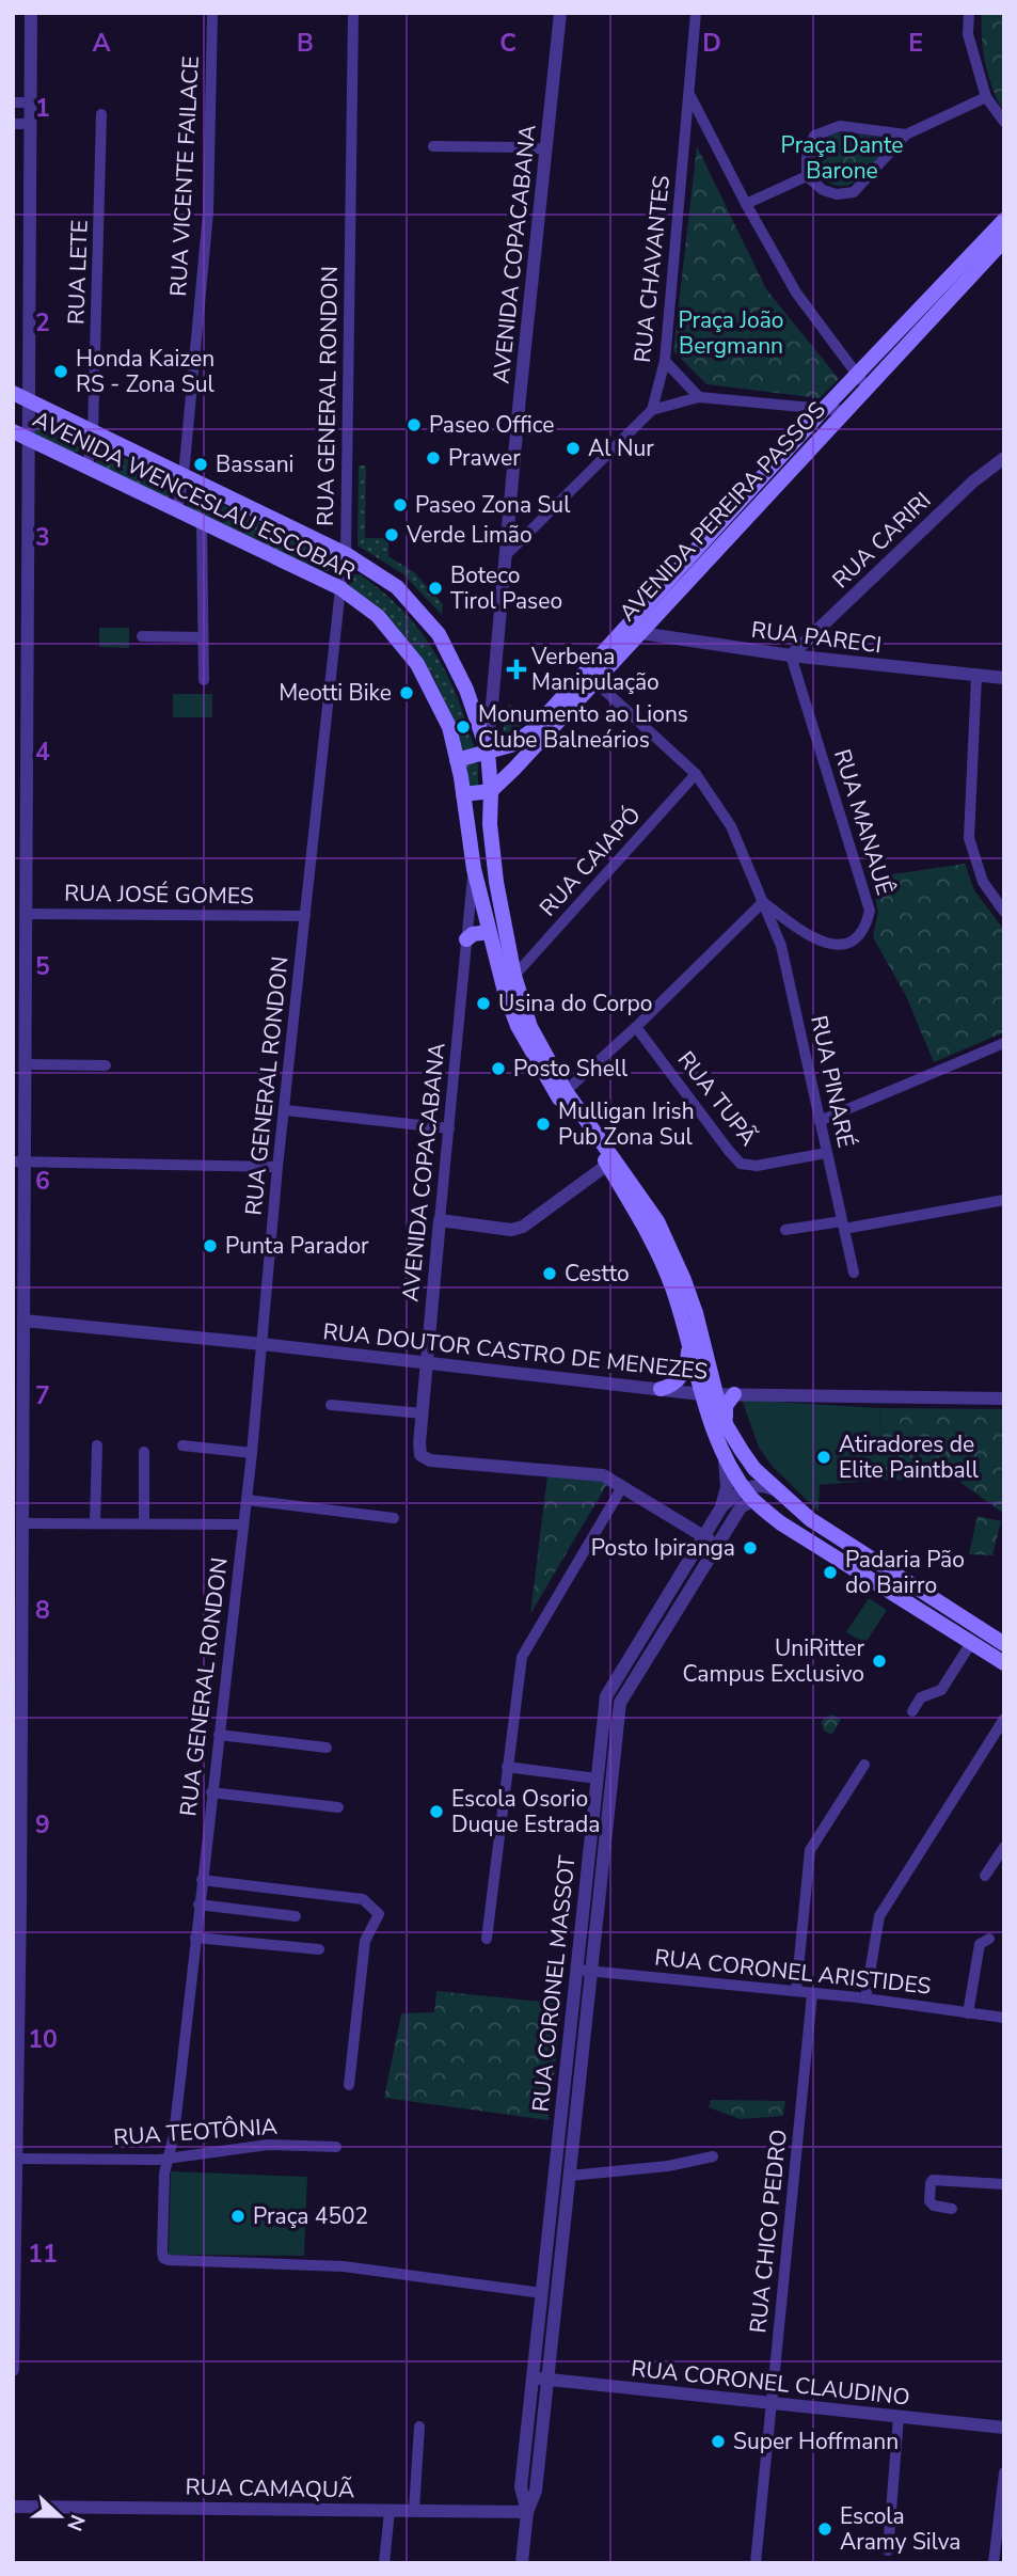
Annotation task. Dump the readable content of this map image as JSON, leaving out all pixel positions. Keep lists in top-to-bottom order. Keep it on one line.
{"streets":{"main road":["AVENIDA WENCESLAU ESCOBAR","AVENIDA PEREIRA PASSOS"],"street":["RUA VICENTE FAILACE","AVENIDA COPACABANA","RUA CHAVANTES","RUA LETE","RUA GENERAL RONDON","RUA CARIRI","RUA PARECI","RUA MANAUÊ","RUA CAIAPÓ","RUA JOSÉ GOMES","RUA PINARÉ","RUA TUPÃ","RUA DOUTOR CASTRO DE MENEZES","RUA CORONEL ARISTIDES","RUA CORONEL MASSOT","RUA TEOTÔNIA","RUA CHICO PEDRO","RUA CORONEL CLAUDINO","RUA CAMAQUÃ"]},"crossings":[["RUA VICENTE FAILACE","AVENIDA WENCESLAU ESCOBAR"],["AVENIDA COPACABANA","AVENIDA WENCESLAU ESCOBAR"],["AVENIDA COPACABANA","AVENIDA PEREIRA PASSOS"],["AVENIDA COPACABANA","RUA DOUTOR CASTRO DE MENEZES"],["RUA LETE","AVENIDA WENCESLAU ESCOBAR"],["RUA GENERAL RONDON","AVENIDA WENCESLAU ESCOBAR"],["RUA GENERAL RONDON","RUA JOSÉ GOMES"],["RUA GENERAL RONDON","RUA DOUTOR CASTRO DE MENEZES"],["RUA GENERAL RONDON","RUA CORONEL MASSOT"],["RUA GENERAL RONDON","RUA TEOTÔNIA"],["AVENIDA WENCESLAU ESCOBAR","AVENIDA PEREIRA PASSOS"],["AVENIDA WENCESLAU ESCOBAR","RUA CAIAPÓ"],["AVENIDA WENCESLAU ESCOBAR","RUA DOUTOR CASTRO DE MENEZES"],["AVENIDA WENCESLAU ESCOBAR","RUA CORONEL MASSOT"],["AVENIDA PEREIRA PASSOS","RUA PARECI"],["AVENIDA PEREIRA PASSOS","RUA PINARÉ"],["RUA CARIRI","RUA PARECI"],["RUA CARIRI","RUA MANAUÊ"],["RUA PARECI","RUA MANAUÊ"],["RUA MANAUÊ","RUA PINARÉ"],["RUA CAIAPÓ","RUA PINARÉ"],["RUA PINARÉ","RUA TUPÃ"],["RUA CORONEL ARISTIDES","RUA CORONEL MASSOT"],["RUA CORONEL ARISTIDES","RUA CHICO PEDRO"],["RUA CORONEL MASSOT","RUA CORONEL CLAUDINO"],["RUA CORONEL MASSOT","RUA CAMAQUÃ"],["RUA CHICO PEDRO","RUA CORONEL CLAUDINO"]],"parks":["Praça Dante Barone","Praça João Bergmann"],"places":{"other":["Honda Kaizen RS - Zona Sul","Paseo Office","Al Nur","Prawer","Bassani","Paseo Zona Sul","Verde Limão","Boteco Tirol Paseo","Meotti Bike","Monumento ao Lions Clube Balneários","Usina do Corpo","Posto Shell","Mulligan Irish Pub Zona Sul","Punta Parador","Cestto","Atiradores de Elite Paintball","Posto Ipiranga","Padaria Pão do Bairro","UniRitter Campus Exclusivo","Escola Osorio Duque Estrada","Praça 4502","Super Hoffmann","Escola Aramy Silva"],"health":["Verbena Manipulação"]},"north":"right","grid":{"columns":["A","B","C","D","E"],"rows":["1","2","3","4","5","6","7","8","9","10","11"]}}
